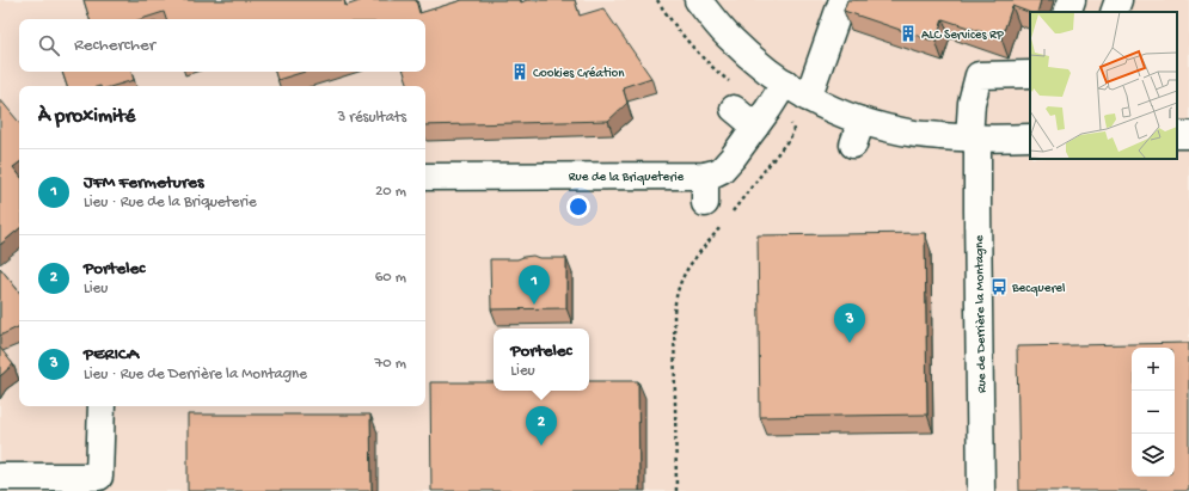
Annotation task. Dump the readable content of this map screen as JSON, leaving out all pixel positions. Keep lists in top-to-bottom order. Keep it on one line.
{"streets":{"street":["Rue de la Briqueterie","Rue de Derrière la Montagne"]},"places":{"building":["ALC Services RP","Cookies Création"],"bus stop":["Becquerel"]},"page":{"search":"Rechercher","heading":["À proximité","3 résultats"],"list":[{"mark":"1","name":"JFM Fermetures","note":"Lieu · Rue de la Briqueterie","value":"20 m"},{"mark":"2","name":"Portelec","note":"Lieu","value":"60 m"},{"mark":"3","name":"PERICA","note":"Lieu · Rue de Derrière la Montagne","value":"70 m"}],"pins":["1","3","2"],"popup":["Portelec","Lieu"],"map_buttons":["+","−"]}}
